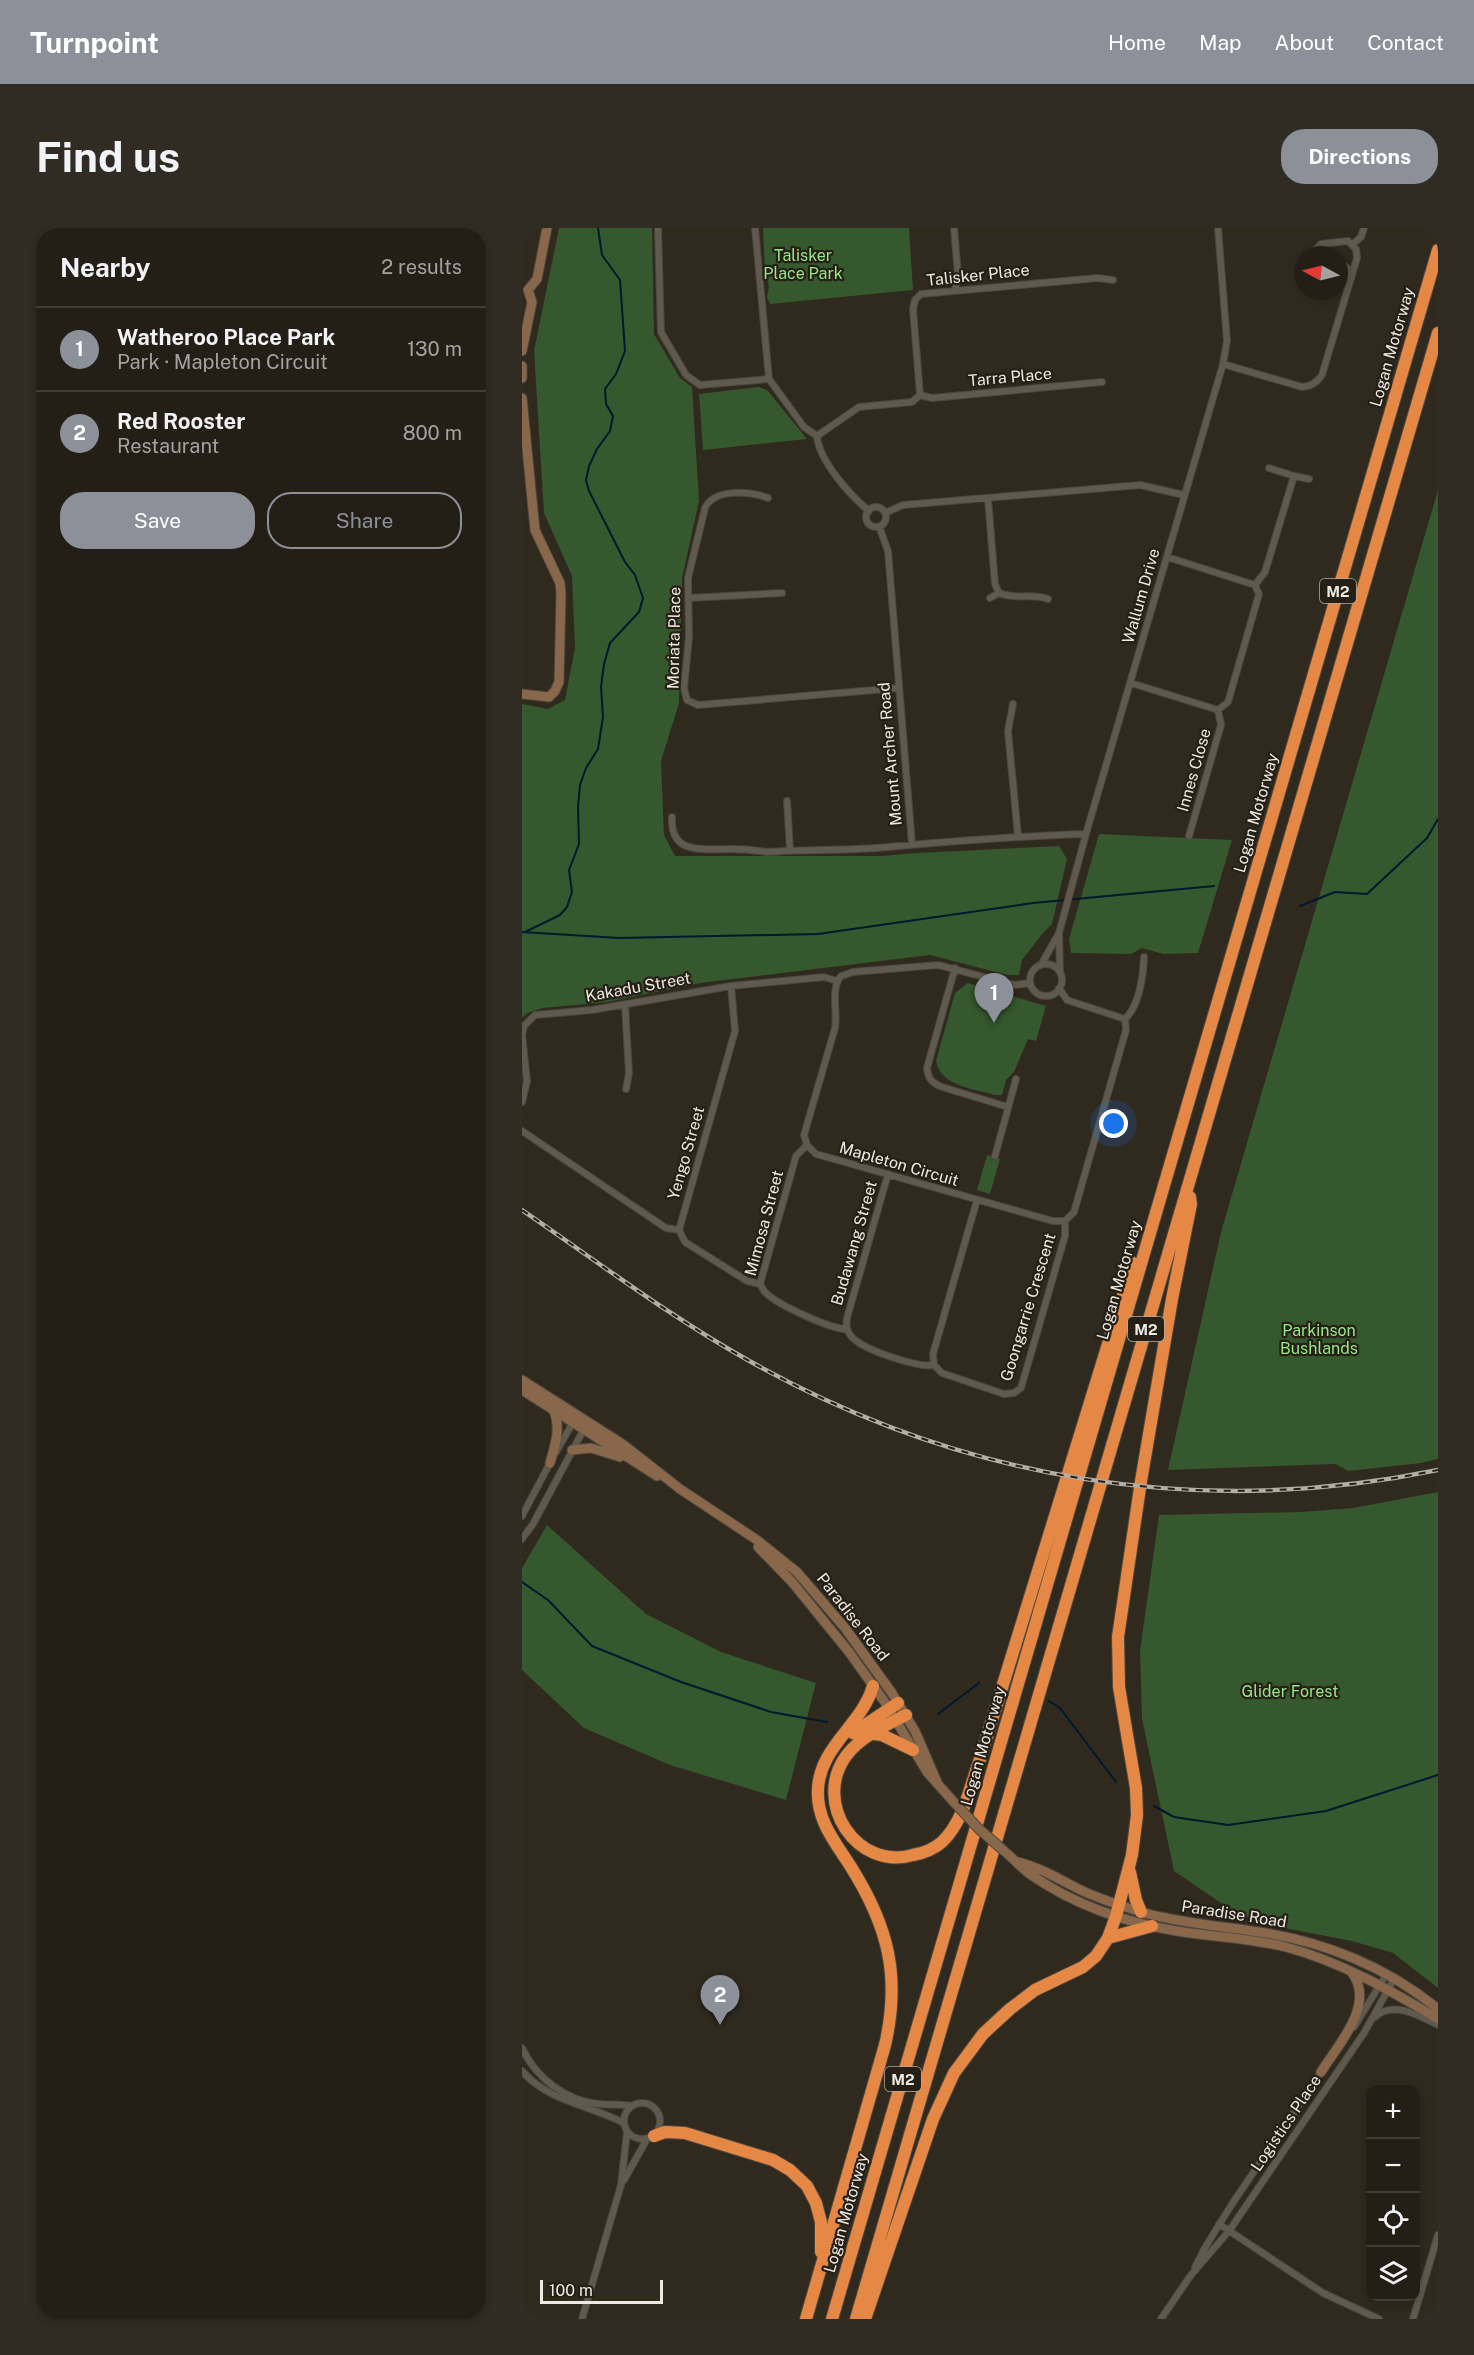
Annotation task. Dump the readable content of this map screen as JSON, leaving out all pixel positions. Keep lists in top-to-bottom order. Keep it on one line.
{"streets":{"highway":["Logan Motorway","M2"],"street":["Talisker Place","Tarra Place","Wallum Drive","Moriata Place","Mount Archer Road","Innes Close","Kakadu Street","Yengo Street","Mapleton Circuit","Mimosa Street","Budawang Street","Goongarrie Crescent","Paradise Road","Logistics Place"]},"crossings":[["Talisker Place","Tarra Place"],["Wallum Drive","Mount Archer Road"],["Moriata Place","Mount Archer Road"],["Kakadu Street","Yengo Street"],["Mapleton Circuit","Mimosa Street"],["Mapleton Circuit","Budawang Street"],["Mapleton Circuit","Goongarrie Crescent"],["Mimosa Street","Budawang Street"],["Budawang Street","Goongarrie Crescent"],["Paradise Road","Logistics Place"]],"parks":["Talisker Place Park","Parkinson Bushlands","Glider Forest"],"scale_bar":"100 m","north":"left","page":{"header":"Turnpoint","nav":["Home","Map","About","Contact"],"buttons":["Directions",["Save","Share"]],"title":"Find us","heading":["Nearby","2 results"],"list":[{"mark":"1","name":"Watheroo Place Park","note":"Park · Mapleton Circuit","value":"130 m"},{"mark":"2","name":"Red Rooster","note":"Restaurant","value":"800 m"}],"pins":["1","2"],"map_buttons":["+","−"],"scale":"100 m"}}
